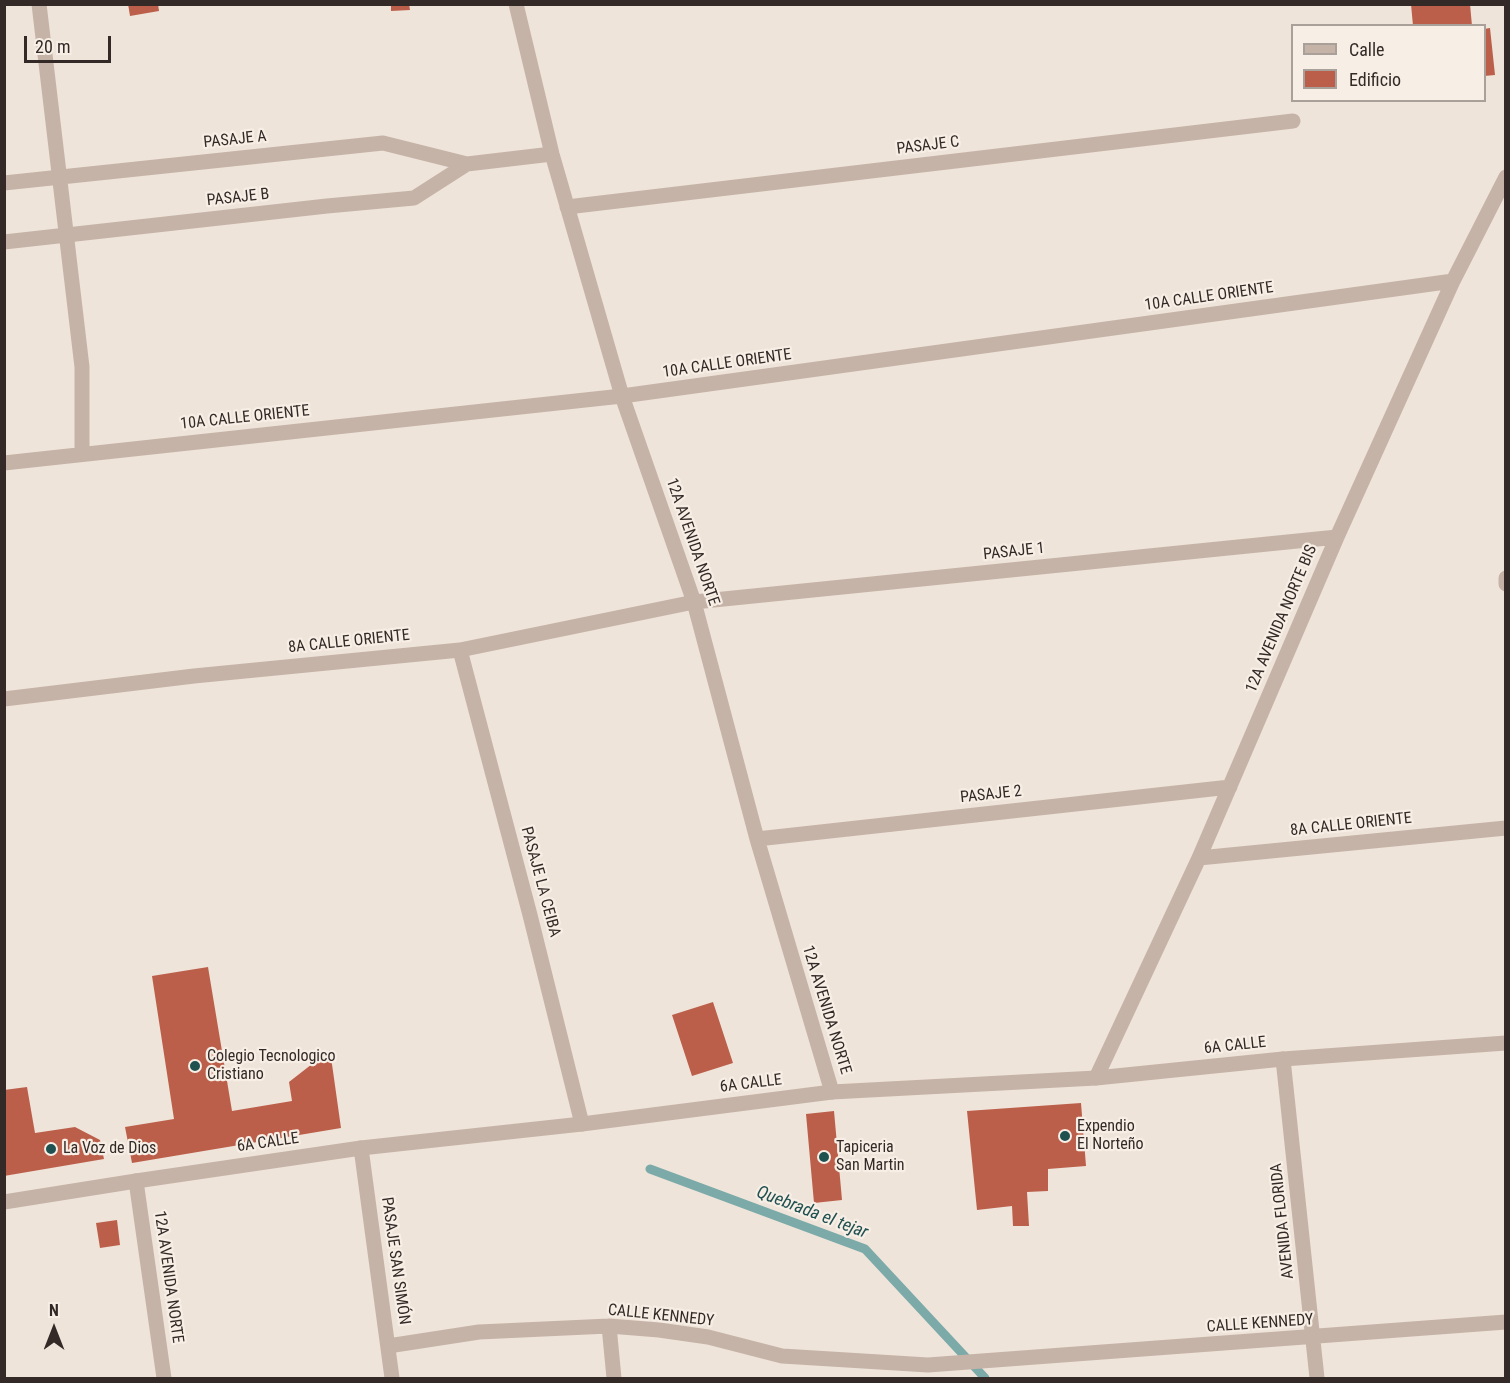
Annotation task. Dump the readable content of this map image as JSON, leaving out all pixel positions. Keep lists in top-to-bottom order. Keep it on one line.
{"streets":{"street":["PASAJE A","PASAJE C","PASAJE B","10A CALLE ORIENTE","12A AVENIDA NORTE","PASAJE 1","12A AVENIDA NORTE BIS","8A CALLE ORIENTE","PASAJE 2","PASAJE LA CEIBA","6A CALLE","AVENIDA FLORIDA","PASAJE SAN SIMÓN","CALLE KENNEDY"]},"crossings":[["PASAJE A","PASAJE B"],["PASAJE C","12A AVENIDA NORTE"],["10A CALLE ORIENTE","12A AVENIDA NORTE"],["10A CALLE ORIENTE","12A AVENIDA NORTE BIS"],["12A AVENIDA NORTE","PASAJE 1"],["12A AVENIDA NORTE","8A CALLE ORIENTE"],["12A AVENIDA NORTE","PASAJE 2"],["12A AVENIDA NORTE","6A CALLE"],["PASAJE 1","12A AVENIDA NORTE BIS"],["PASAJE 1","8A CALLE ORIENTE"],["12A AVENIDA NORTE BIS","8A CALLE ORIENTE"],["12A AVENIDA NORTE BIS","PASAJE 2"],["12A AVENIDA NORTE BIS","6A CALLE"],["8A CALLE ORIENTE","PASAJE LA CEIBA"],["PASAJE LA CEIBA","6A CALLE"],["6A CALLE","AVENIDA FLORIDA"],["6A CALLE","PASAJE SAN SIMÓN"],["AVENIDA FLORIDA","CALLE KENNEDY"],["PASAJE SAN SIMÓN","CALLE KENNEDY"]],"water":["Quebrada el tejar"],"places":["Colegio Tecnologico Cristiano","Expendio El Norteño","La Voz de Dios","Tapiceria San Martin"],"legend":["Calle","Edificio"],"scale_bar":"20 m","north":"top"}
